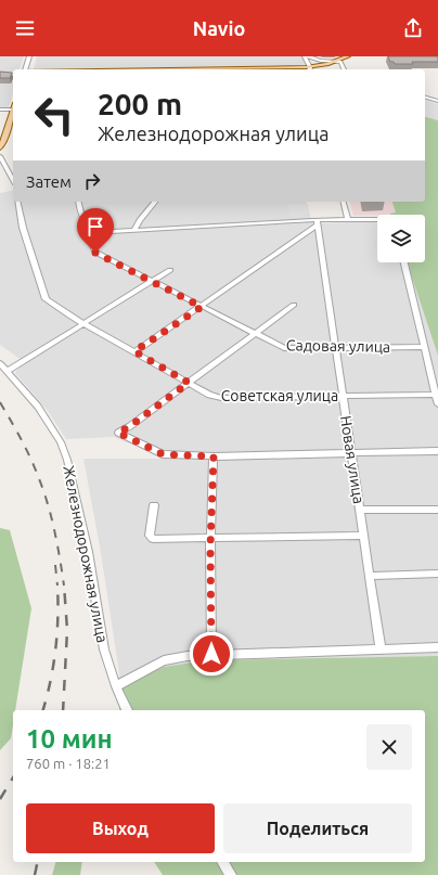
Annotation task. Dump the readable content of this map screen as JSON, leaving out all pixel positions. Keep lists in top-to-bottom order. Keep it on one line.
{"streets":{"street":["Садовая улица","Советская улица","Новая улица","Железнодорожная улица"]},"crossings":[["Садовая улица","Новая улица"],["Советская улица","Новая улица"]],"page":{"header":"Navio","turn":["200 m","Железнодорожная улица"],"then":"Затем","heading":["10 мин","760 m · 18:21"],"buttons":["Выход","Поделиться"]}}
